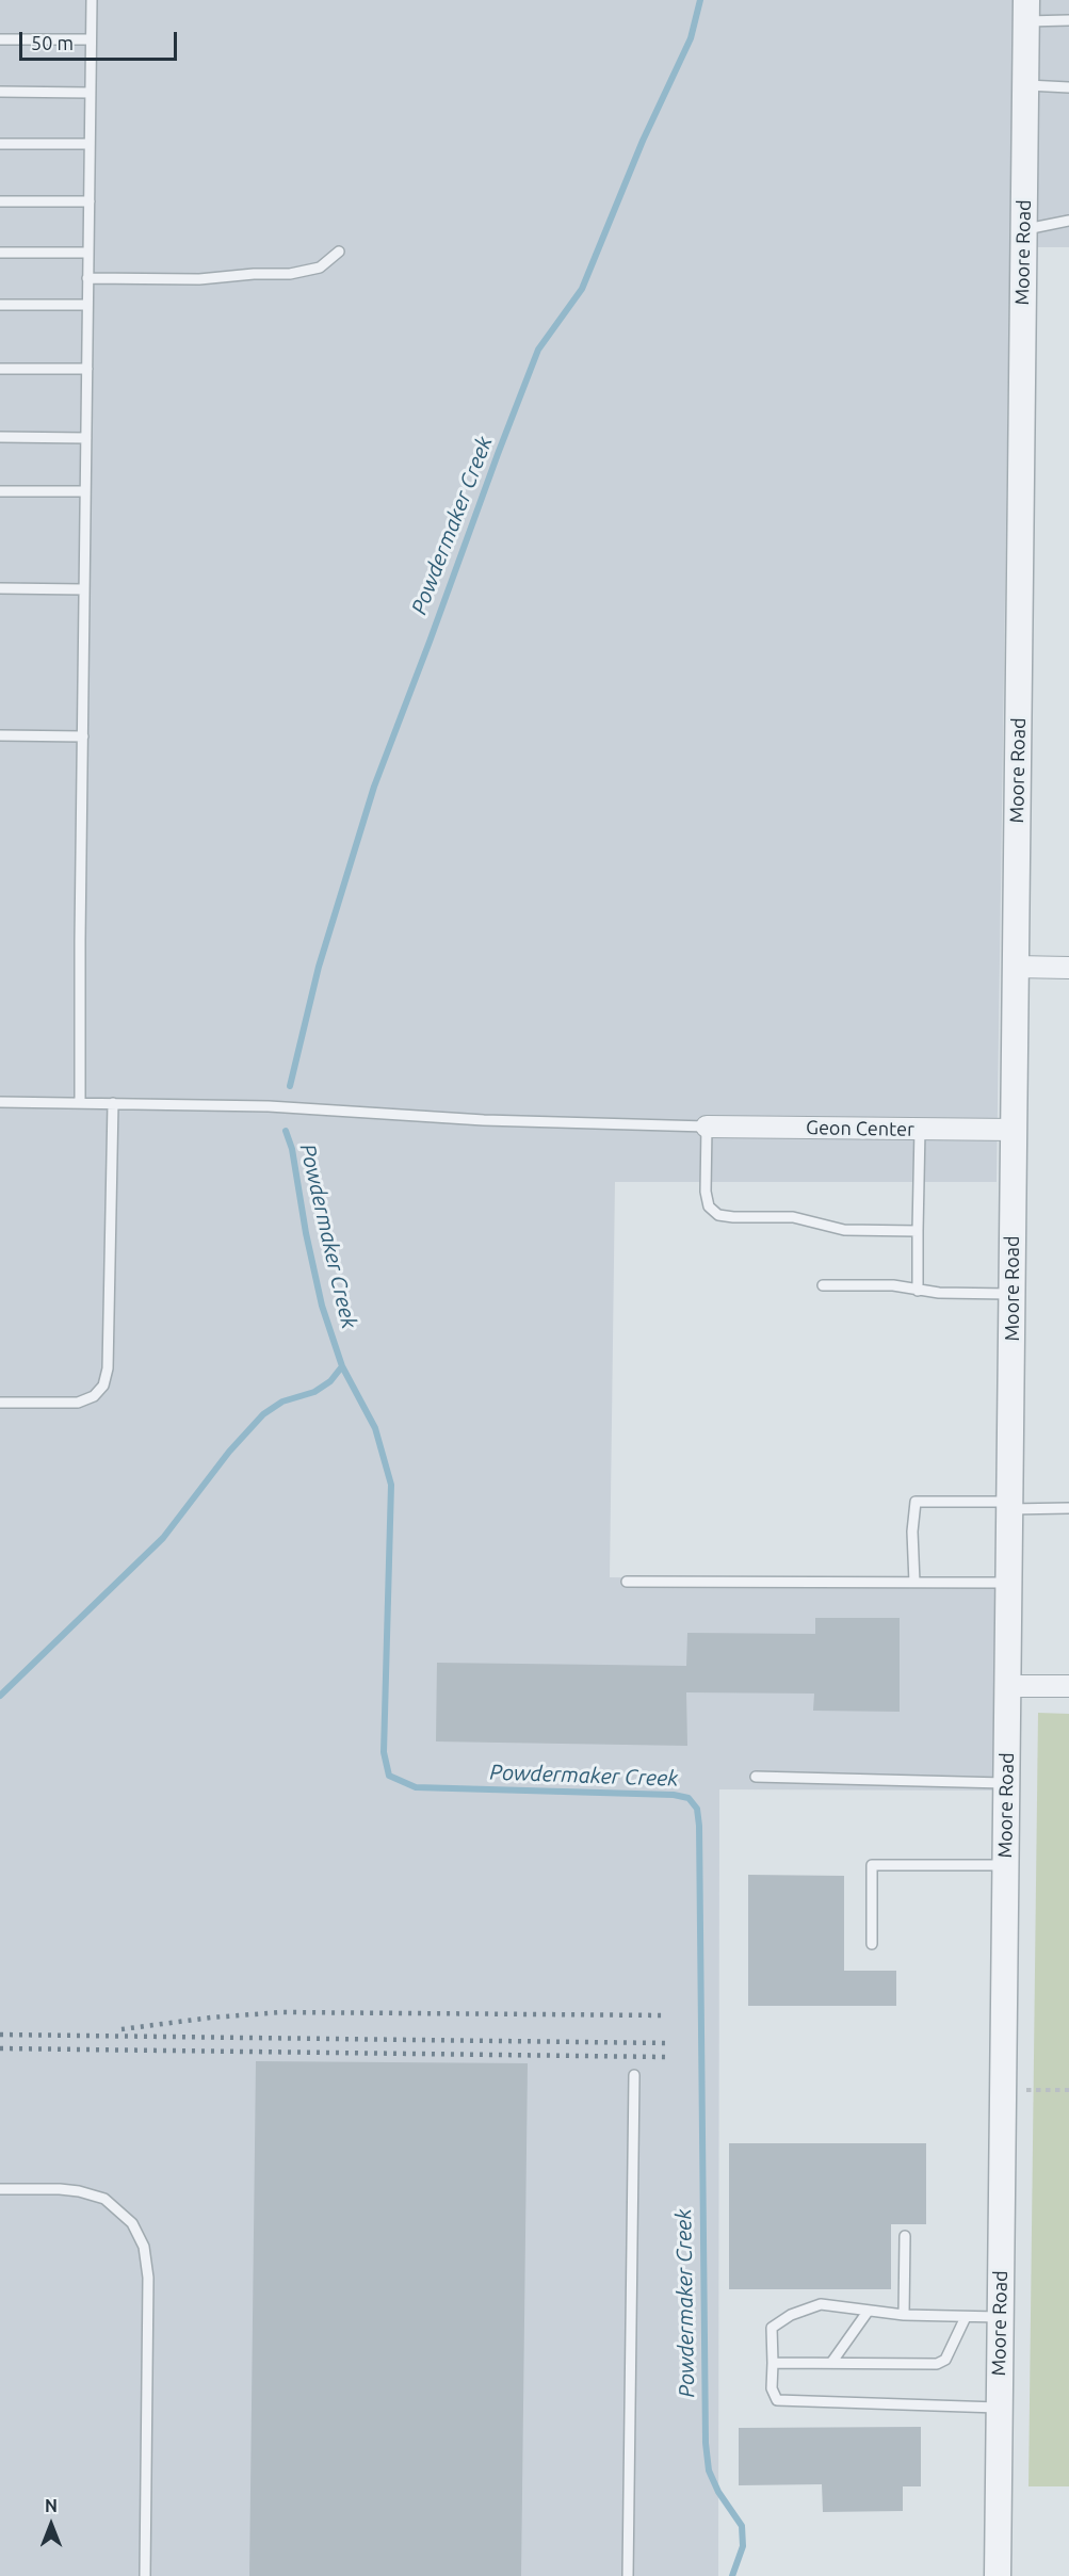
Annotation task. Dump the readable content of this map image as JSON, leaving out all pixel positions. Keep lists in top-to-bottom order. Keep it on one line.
{"streets":{"street":["Moore Road","Geon Center"]},"crossings":[["Moore Road","Geon Center"]],"water":["Powdermaker Creek"],"scale_bar":"50 m","north":"top"}
